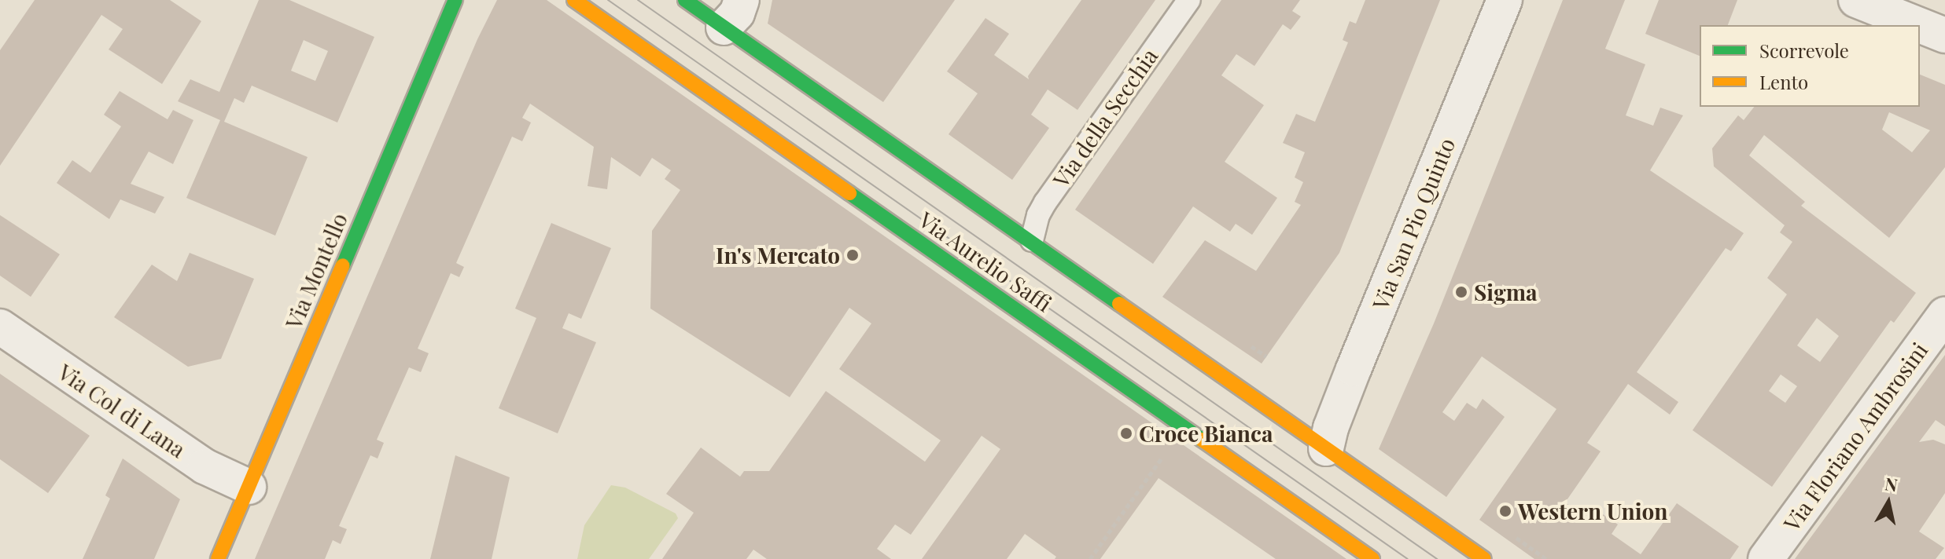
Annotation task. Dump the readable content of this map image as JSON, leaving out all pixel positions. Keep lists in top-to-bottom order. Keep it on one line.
{"streets":{"street":["Via San Pio Quinto","Via Aurelio Saffi","Via Montello","Via Col di Lana","Via Floriano Ambrosini"],"lane":["Via della Secchia"]},"crossings":[["Via della Secchia","Via Aurelio Saffi"],["Via San Pio Quinto","Via Aurelio Saffi"],["Via Montello","Via Col di Lana"]],"places":["In's Mercato","Sigma","Croce Bianca","Western Union"],"legend":["Scorrevole","Lento"],"north":"top"}
